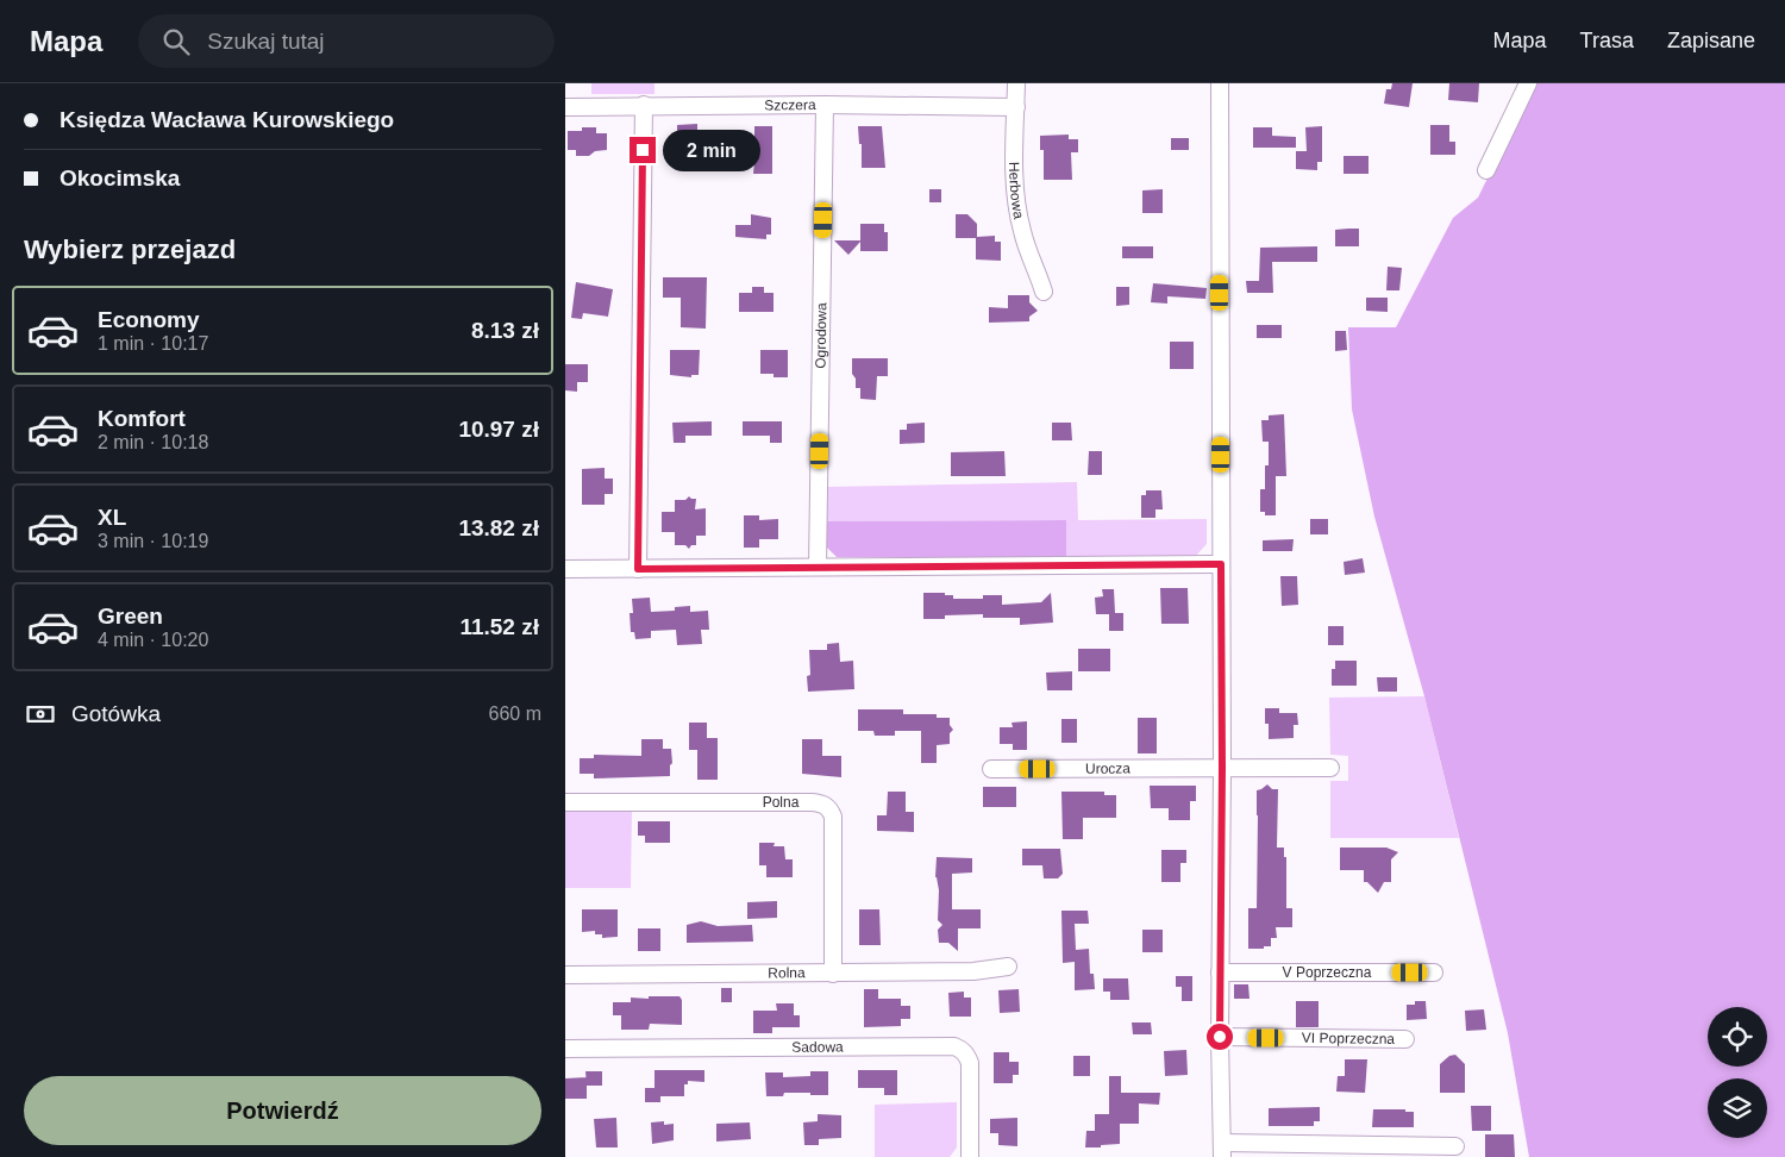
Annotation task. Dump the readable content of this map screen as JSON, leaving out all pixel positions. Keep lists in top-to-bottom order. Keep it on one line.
{"streets":{"street":["Szczera","Herbowa","Ogrodowa","Urocza","Polna","V Poprzeczna","Rolna","VI Poprzeczna","Sadowa"]},"crossings":[["Szczera","Herbowa"],["Szczera","Ogrodowa"],["Polna","Rolna"]],"page":{"header":"Mapa","search":"Szukaj tutaj","nav":["Mapa","Trasa","Zapisane"],"banner":["Księdza Wacława Kurowskiego","Okocimska"],"bubble":"2 min","heading":"Wybierz przejazd","list":[{"name":"Economy","note":"1 min · 10:17","value":"8.13 zł"},{"name":"Komfort","note":"2 min · 10:18","value":"10.97 zł"},{"name":"XL","note":"3 min · 10:19","value":"13.82 zł"},{"name":"Green","note":"4 min · 10:20","value":"11.52 zł"}],"pay":["Gotówka","660 m"],"buttons":"Potwierdź"}}
